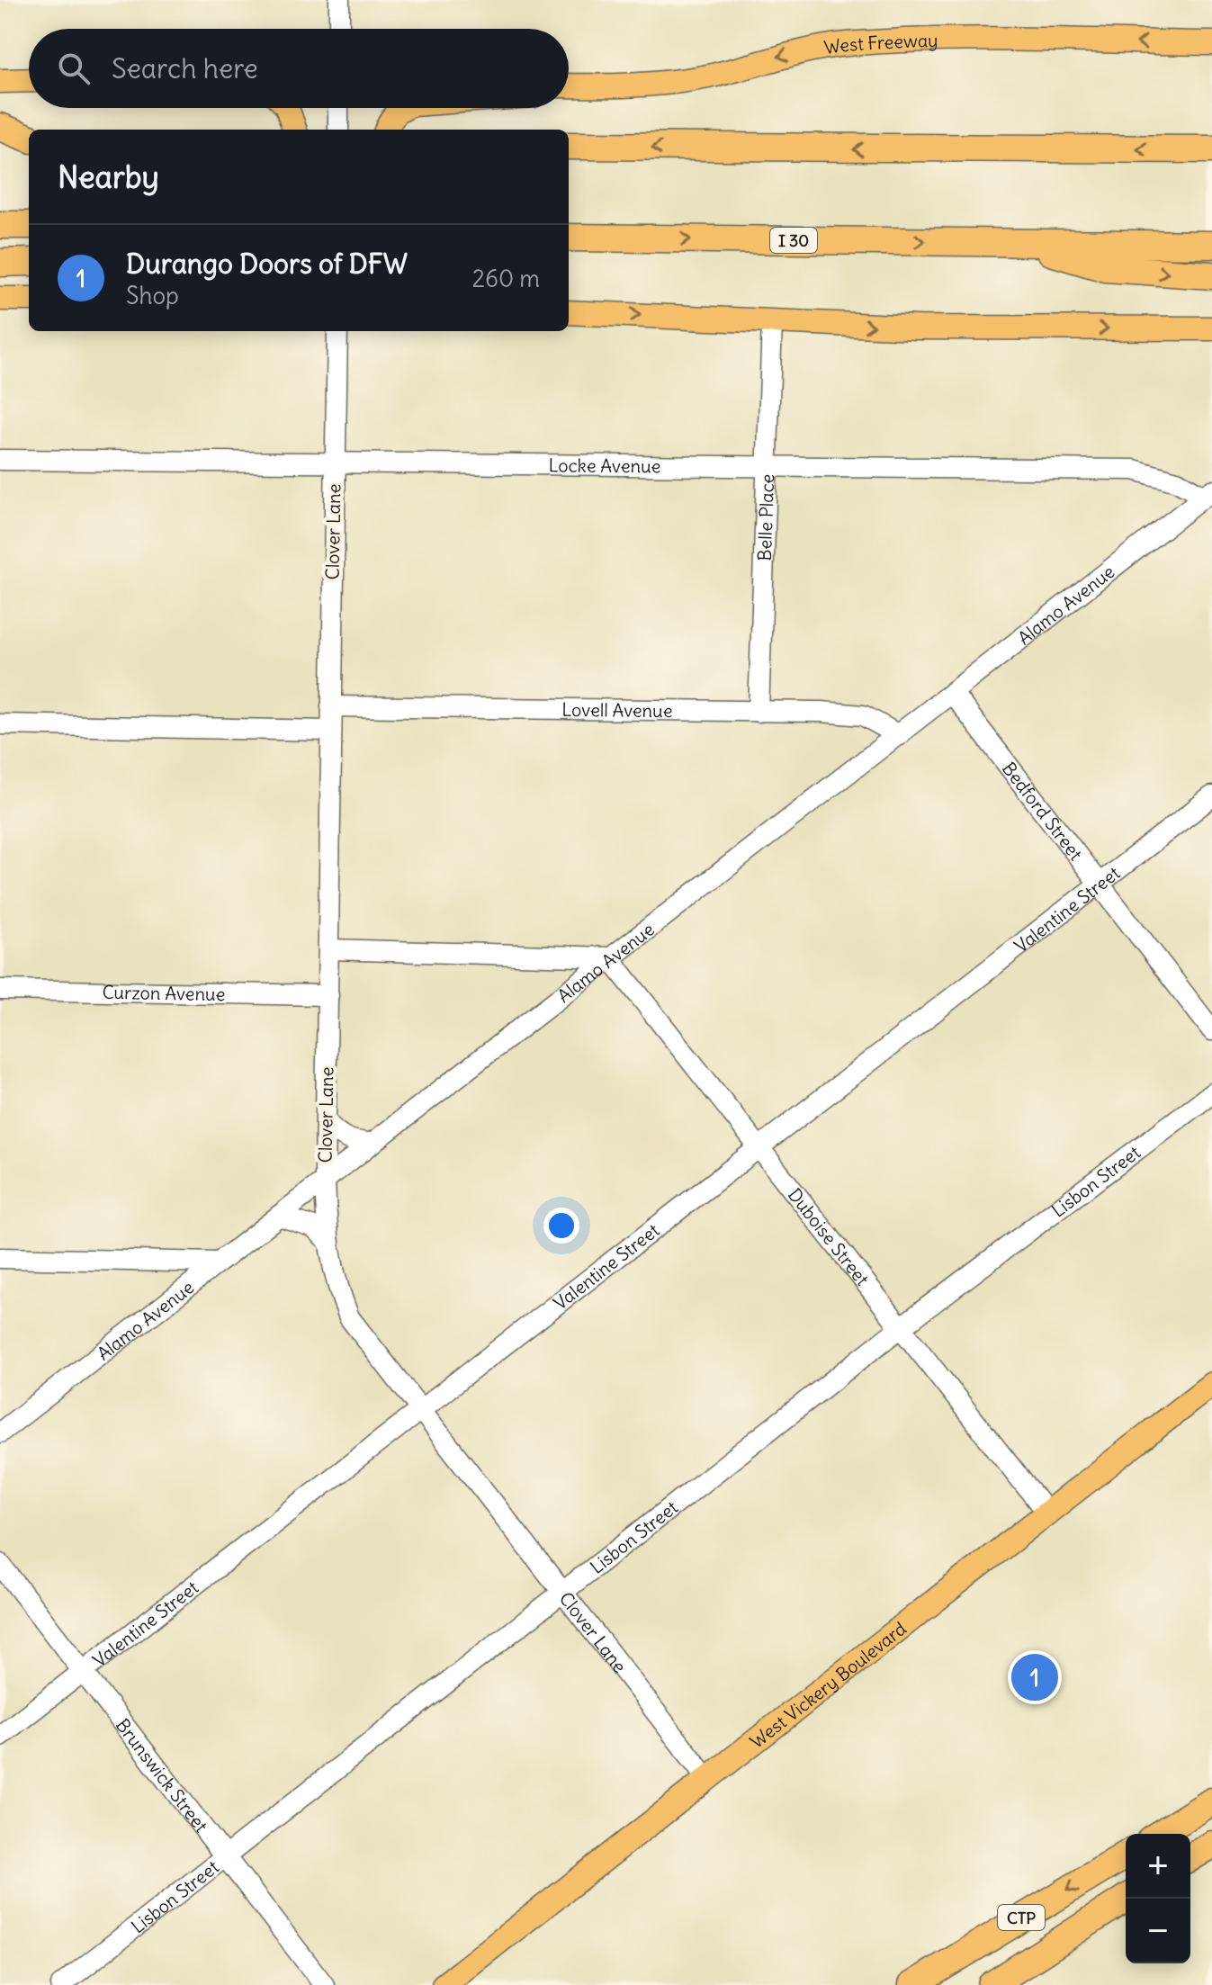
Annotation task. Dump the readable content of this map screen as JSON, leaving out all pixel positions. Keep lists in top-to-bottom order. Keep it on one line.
{"streets":{"highway":["I 30","CTP"],"main road":["West Freeway","West Vickery Boulevard"],"street":["Locke Avenue","Belle Place","Clover Lane","Alamo Avenue","Lovell Avenue","Bedford Street","Valentine Street","Curzon Avenue","Lisbon Street","Duboise Street","Brunswick Street"]},"crossings":[["Locke Avenue","Belle Place"],["Locke Avenue","Clover Lane"],["Locke Avenue","Alamo Avenue"],["Belle Place","Lovell Avenue"],["Clover Lane","Alamo Avenue"],["Clover Lane","Lovell Avenue"],["Clover Lane","Valentine Street"],["Clover Lane","Curzon Avenue"],["Clover Lane","Lisbon Street"],["Clover Lane","West Vickery Boulevard"],["Alamo Avenue","Lovell Avenue"],["Alamo Avenue","Bedford Street"],["Alamo Avenue","Duboise Street"],["Bedford Street","Valentine Street"],["Valentine Street","Duboise Street"],["Valentine Street","Brunswick Street"],["Lisbon Street","Duboise Street"],["Lisbon Street","Brunswick Street"],["Duboise Street","West Vickery Boulevard"]],"one_way":["West Freeway"],"page":{"search":"Search here","heading":"Nearby","list":[{"mark":"1","name":"Durango Doors of DFW","note":"Shop","value":"260 m"}],"pins":"1","map_buttons":["+","−"]}}
